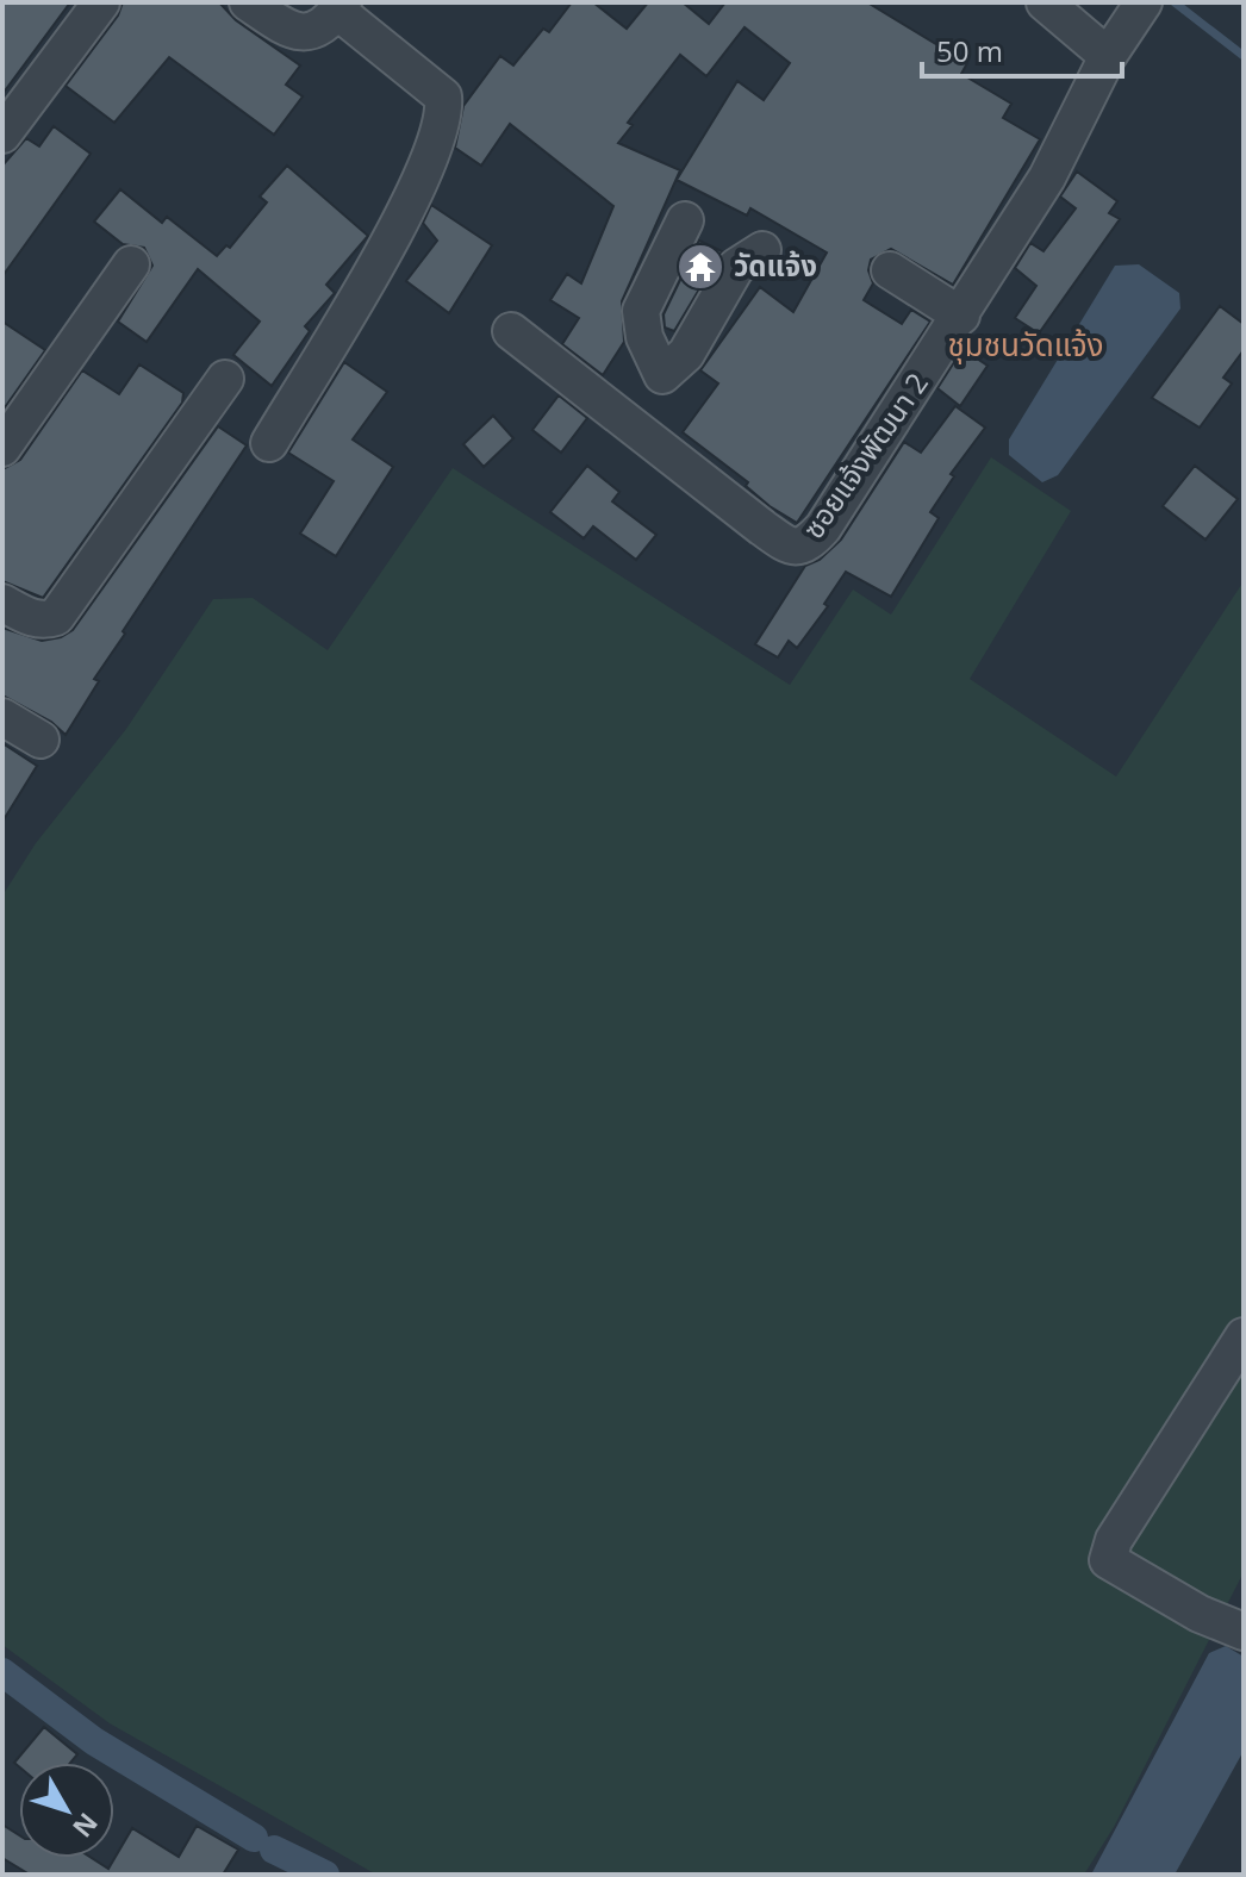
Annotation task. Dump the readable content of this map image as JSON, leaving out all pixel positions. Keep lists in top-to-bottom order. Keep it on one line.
{"streets":{"street":["ซอยแจ้งพัฒนา 2"]},"districts":["ชุมชนวัดแจ้ง"],"places":{"temple":["วัดแจ้ง"]},"scale_bar":"50 m","north":"bottom right"}
